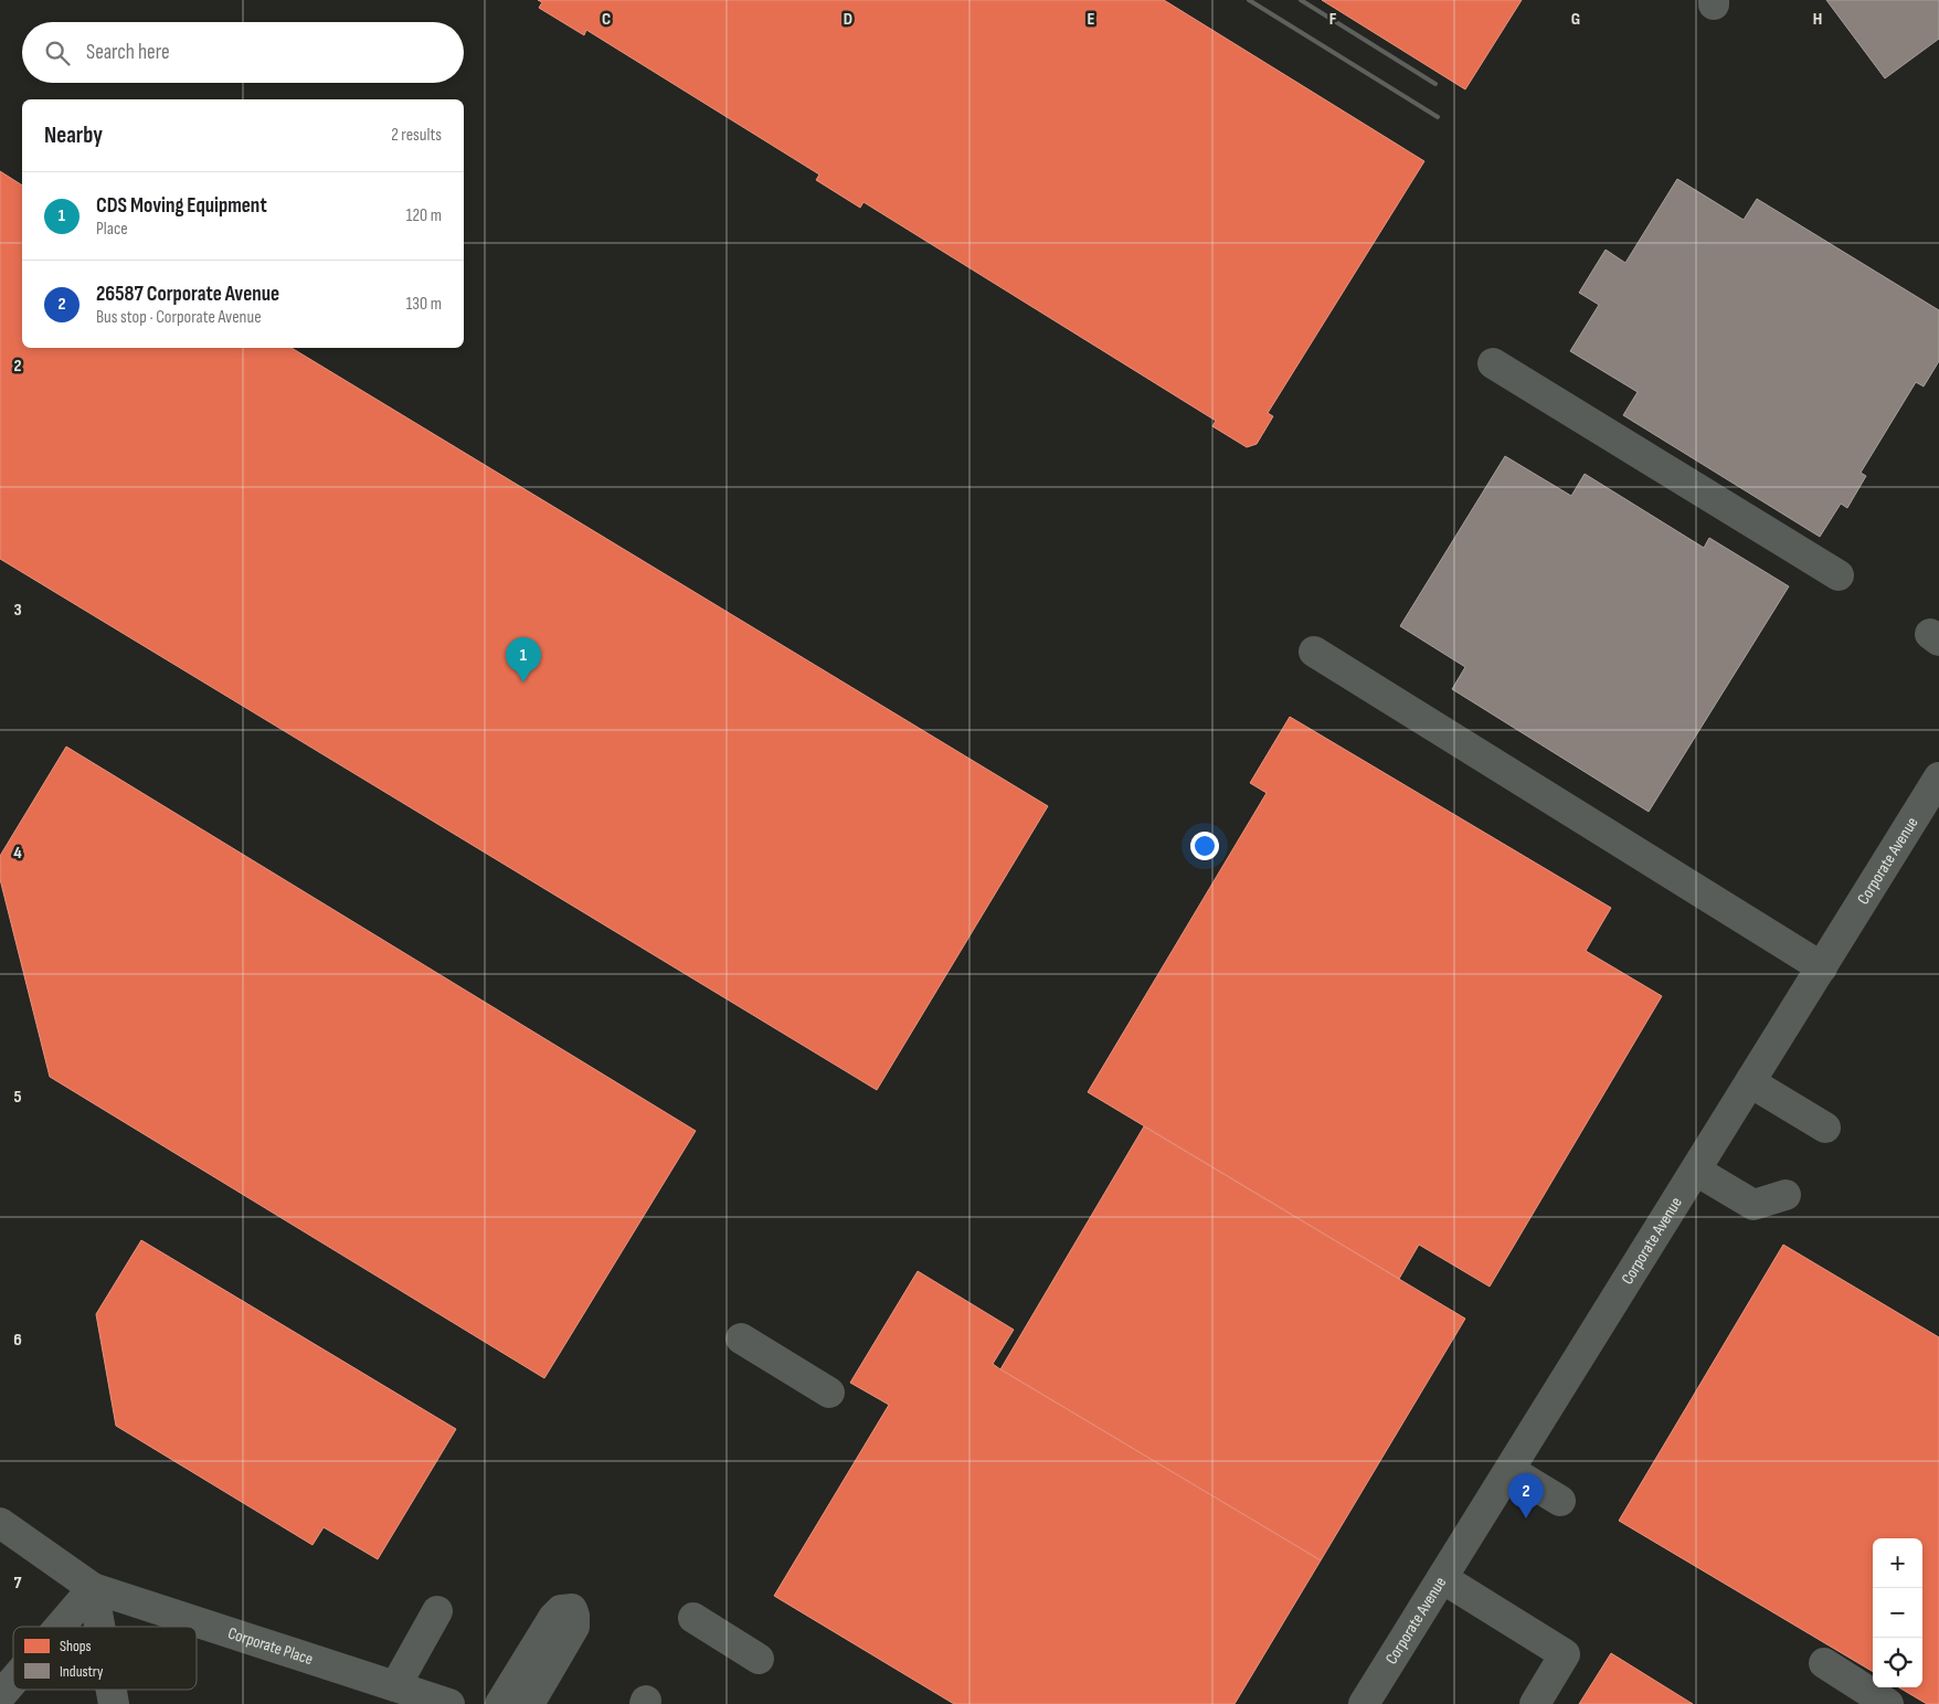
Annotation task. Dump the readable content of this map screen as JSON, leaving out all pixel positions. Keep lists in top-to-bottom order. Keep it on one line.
{"streets":{"street":["Corporate Avenue","Corporate Place"]},"legend":["Shops","Industry"],"page":{"search":"Search here","heading":["Nearby","2 results"],"list":[{"mark":"1","name":"CDS Moving Equipment","note":"Place","value":"120 m"},{"mark":"2","name":"26587 Corporate Avenue","note":"Bus stop · Corporate Avenue","value":"130 m"}],"pins":["1","2"],"map_buttons":["+","−"]},"grid":{"columns":["C","D","E","F","G","H"],"rows":["2","3","4","5","6","7"]}}
